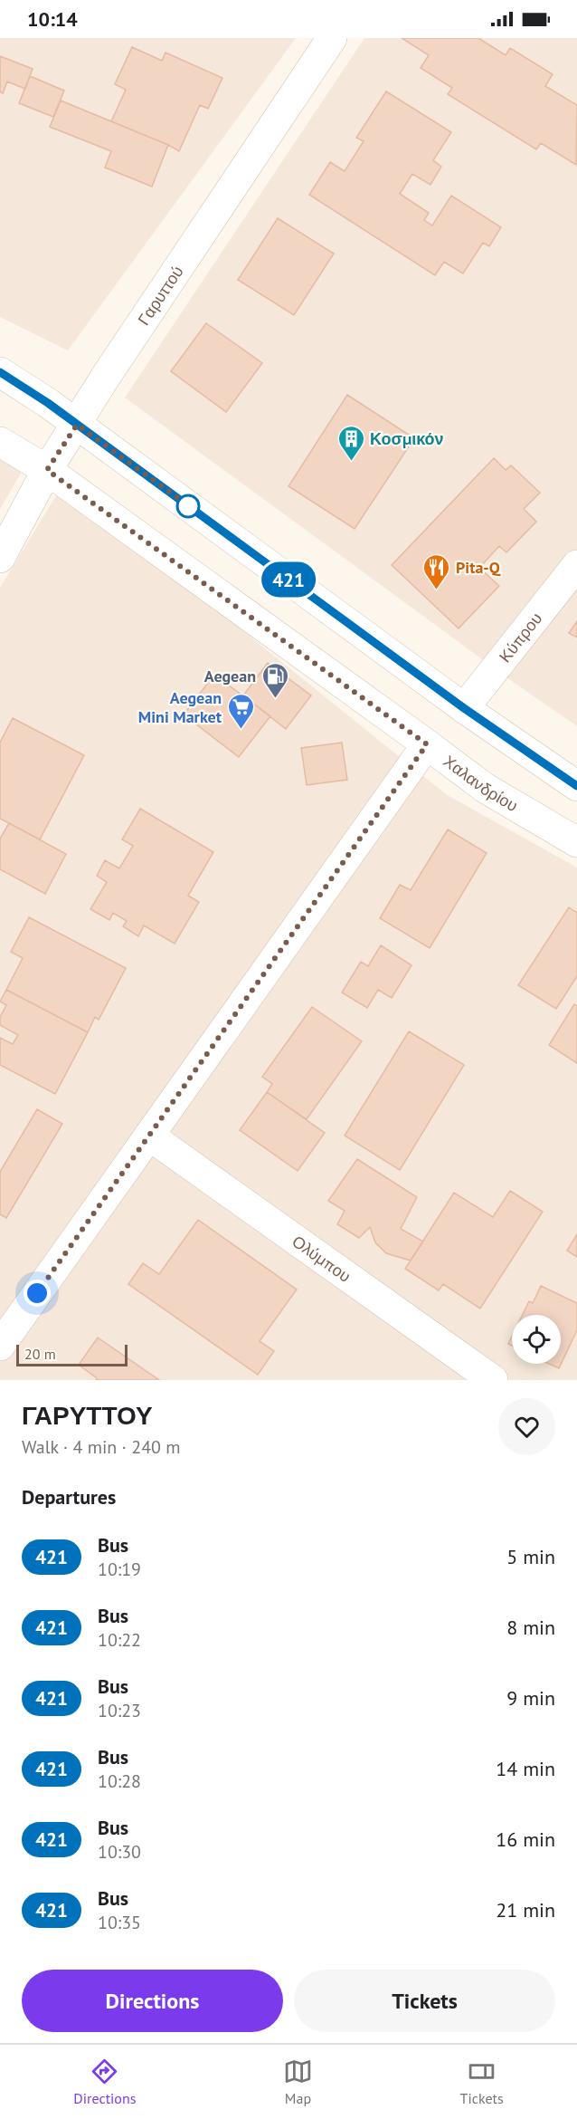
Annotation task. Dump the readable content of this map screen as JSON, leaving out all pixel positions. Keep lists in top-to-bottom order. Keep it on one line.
{"streets":{"street":["Γαρυττού","Κύπρου","Χαλανδρίου","Ολύμπου"]},"crossings":[["Γαρυττού","Χαλανδρίου"]],"places":{"building":["Κοσμικόν"],"restaurant":["Pita-Q"],"fuel station":["Aegean"],"supermarket":["Aegean Mini Market"]},"lines":["bus line 421"],"scale_bar":"20 m","page":{"status":"10:14","on_map":"421","scale":"20 m","heading":[["ΓΑΡΥΤΤΟΥ","Walk · 4 min · 240 m"],"Departures"],"list":[{"mark":"421","name":"Bus","note":"10:19","value":"5 min"},{"mark":"421","name":"Bus","note":"10:22","value":"8 min"},{"mark":"421","name":"Bus","note":"10:23","value":"9 min"},{"mark":"421","name":"Bus","note":"10:28","value":"14 min"},{"mark":"421","name":"Bus","note":"10:30","value":"16 min"},{"mark":"421","name":"Bus","note":"10:35","value":"21 min"}],"buttons":["Directions","Tickets"],"tabs":["Directions","Map","Tickets"]}}
